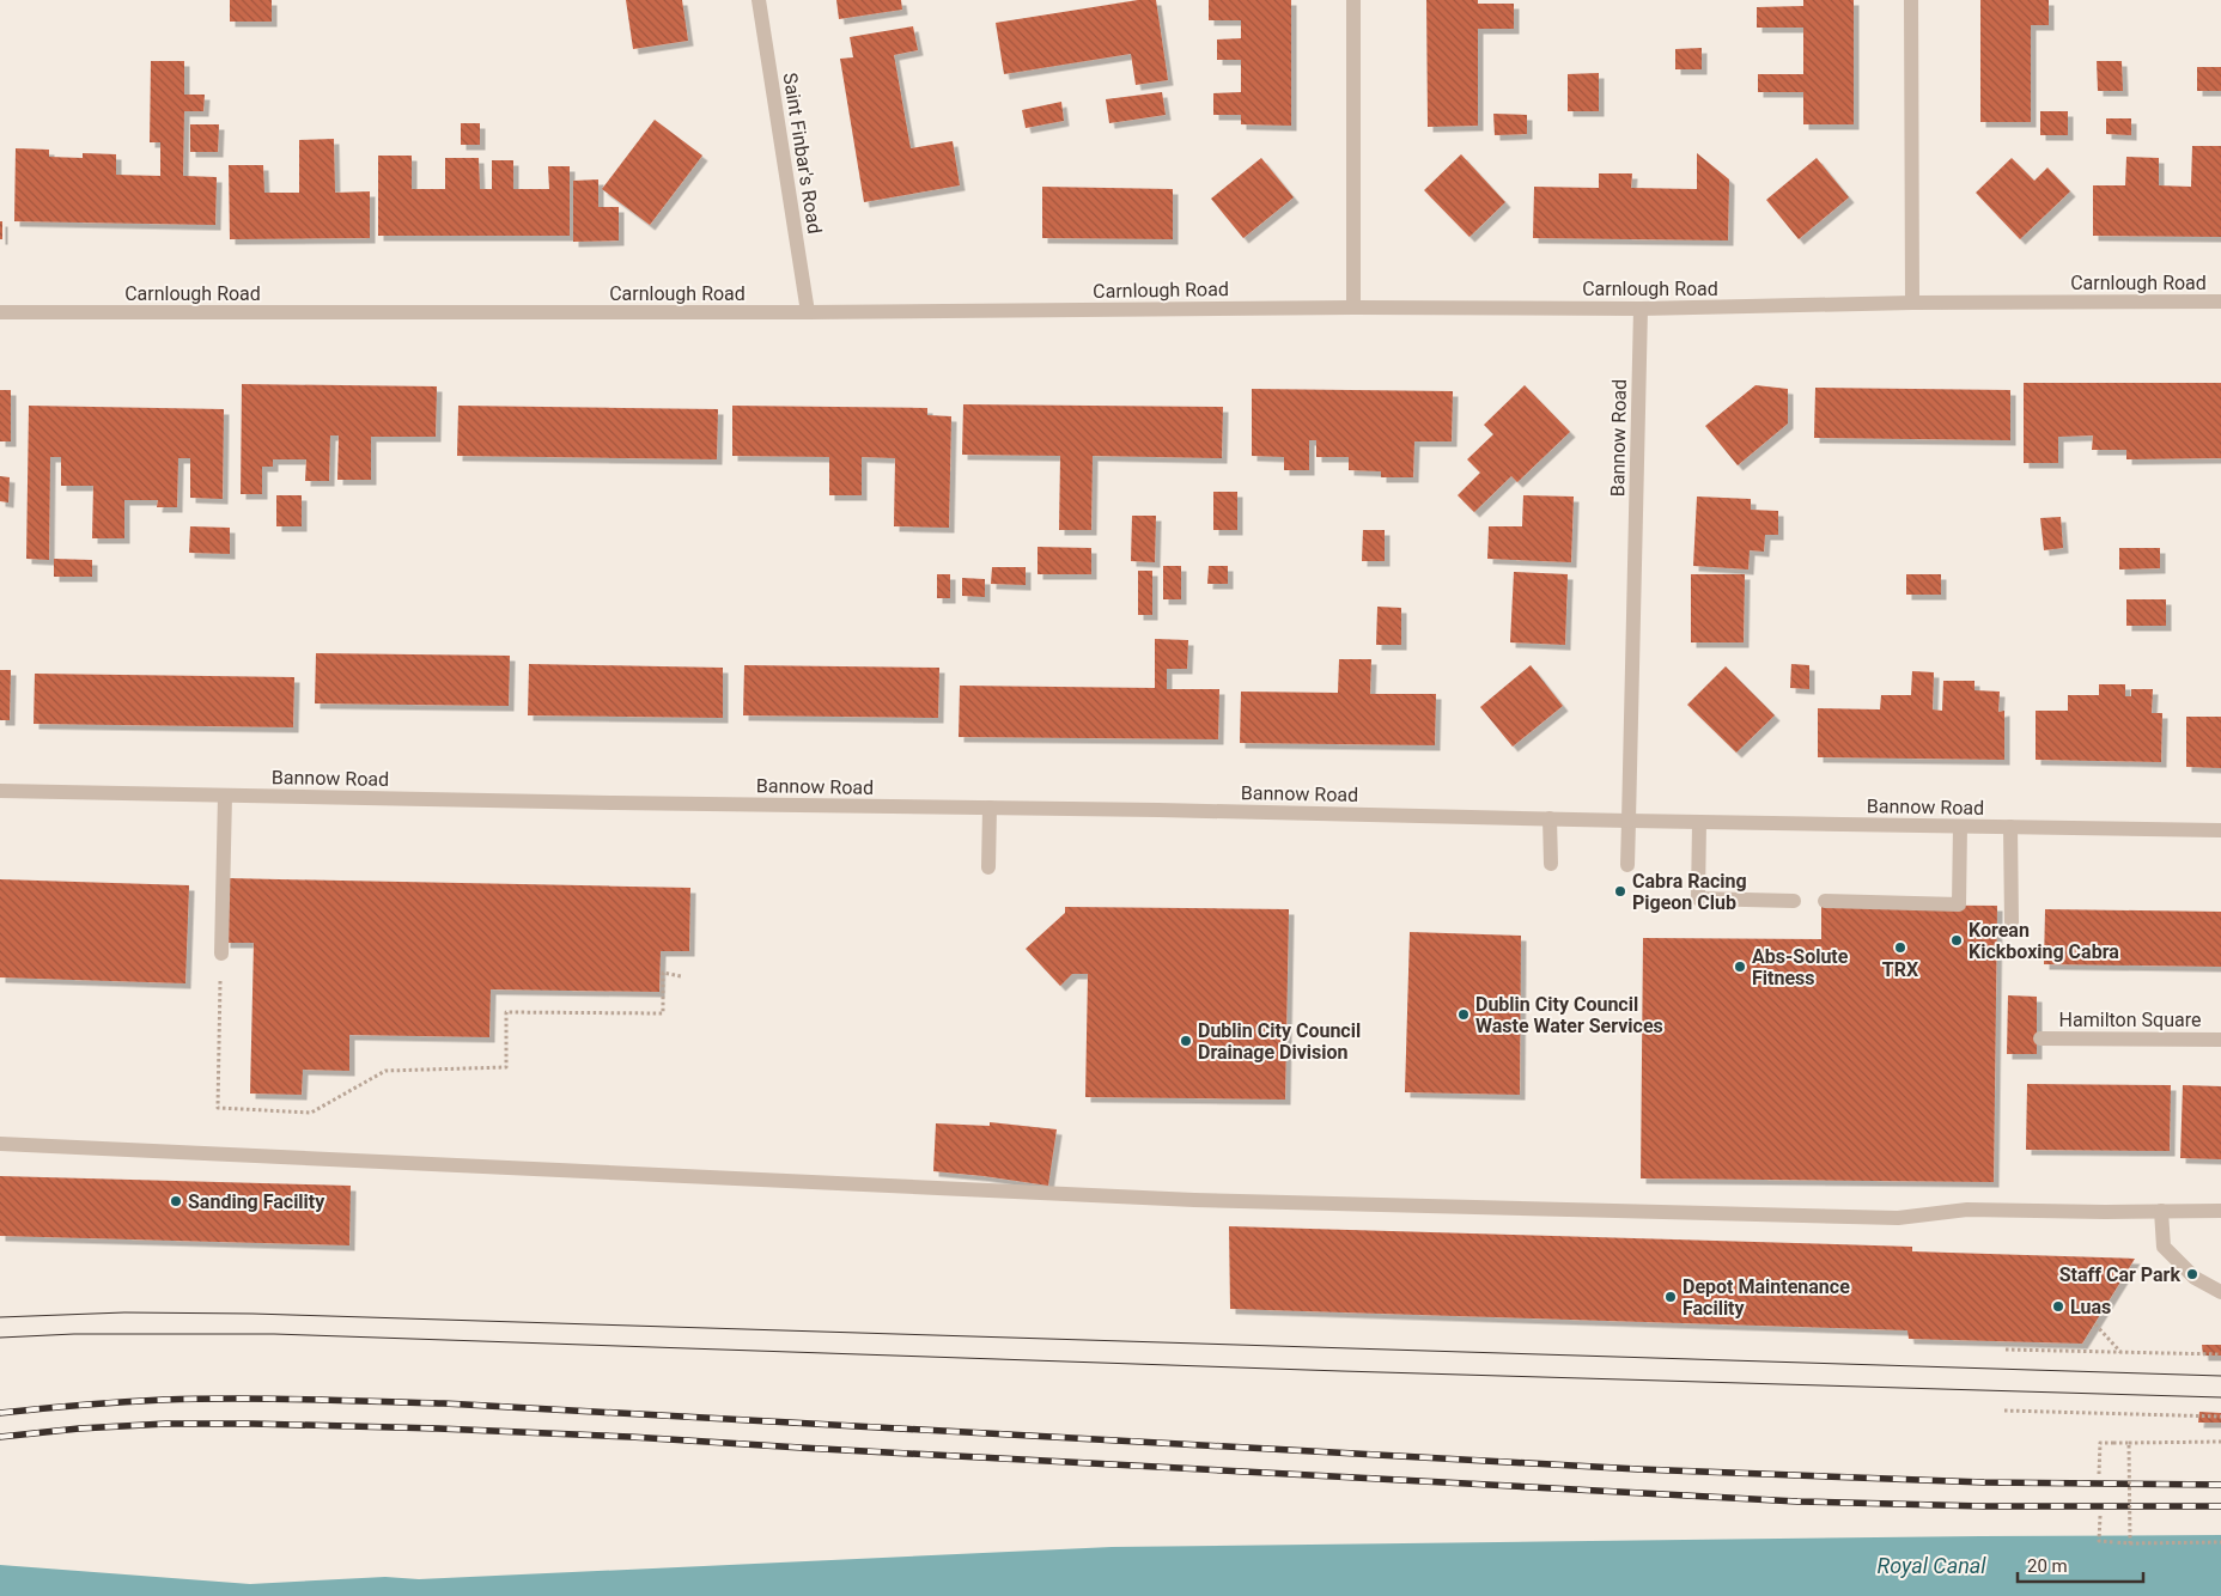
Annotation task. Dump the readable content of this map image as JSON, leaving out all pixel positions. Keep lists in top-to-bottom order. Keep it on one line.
{"streets":{"street":["Saint Finbar's Road","Carnlough Road","Bannow Road","Hamilton Square"]},"crossings":[["Saint Finbar's Road","Carnlough Road"],["Carnlough Road","Bannow Road"]],"water":["Royal Canal"],"places":["Cabra Racing Pigeon Club","Korean Kickboxing Cabra","TRX","Abs-Solute Fitness","Dublin City Council Waste Water Services","Dublin City Council Drainage Division","Sanding Facility","Staff Car Park","Depot Maintenance Facility","Luas"],"scale_bar":"20 m"}
